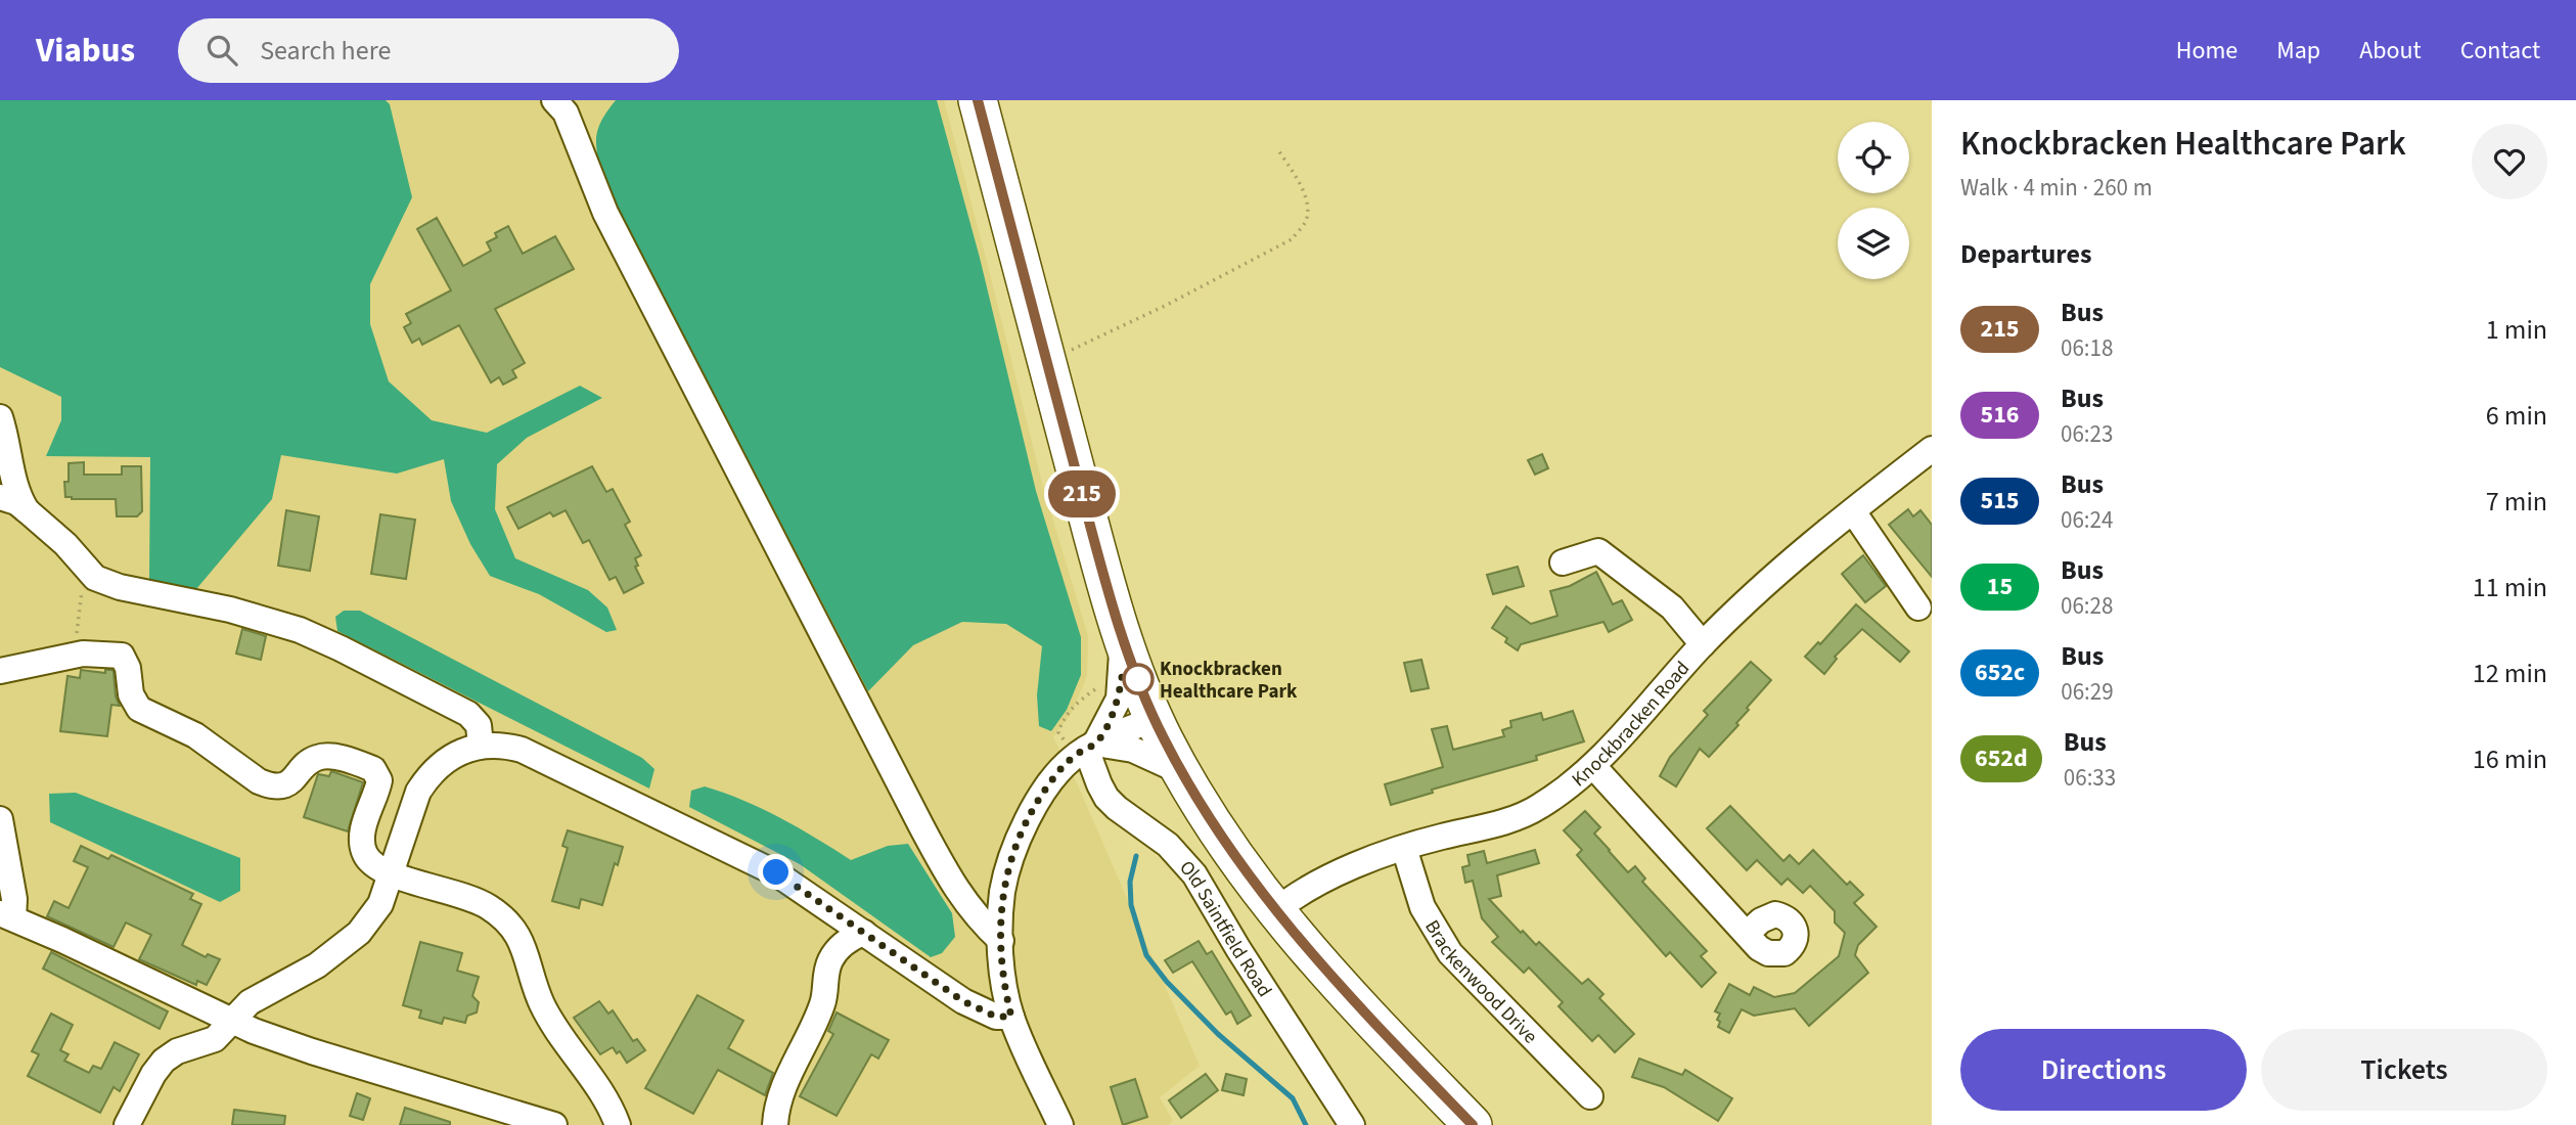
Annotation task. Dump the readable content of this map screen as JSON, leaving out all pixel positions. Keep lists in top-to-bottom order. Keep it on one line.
{"streets":{"street":["Knockbracken Road","Old Saintfield Road","Brackenwood Drive"]},"crossings":[["Knockbracken Road","Brackenwood Drive"]],"places":["Knockbracken Healthcare Park"],"lines":["bus line 215"],"page":{"header":"Viabus","search":"Search here","nav":["Home","Map","About","Contact"],"on_map":"215","heading":[["Knockbracken Healthcare Park","Walk · 4 min · 260 m"],"Departures"],"list":[{"mark":"215","name":"Bus","note":"06:18","value":"1 min"},{"mark":"516","name":"Bus","note":"06:23","value":"6 min"},{"mark":"515","name":"Bus","note":"06:24","value":"7 min"},{"mark":"15","name":"Bus","note":"06:28","value":"11 min"},{"mark":"652c","name":"Bus","note":"06:29","value":"12 min"},{"mark":"652d","name":"Bus","note":"06:33","value":"16 min"}],"buttons":["Directions","Tickets"]}}
